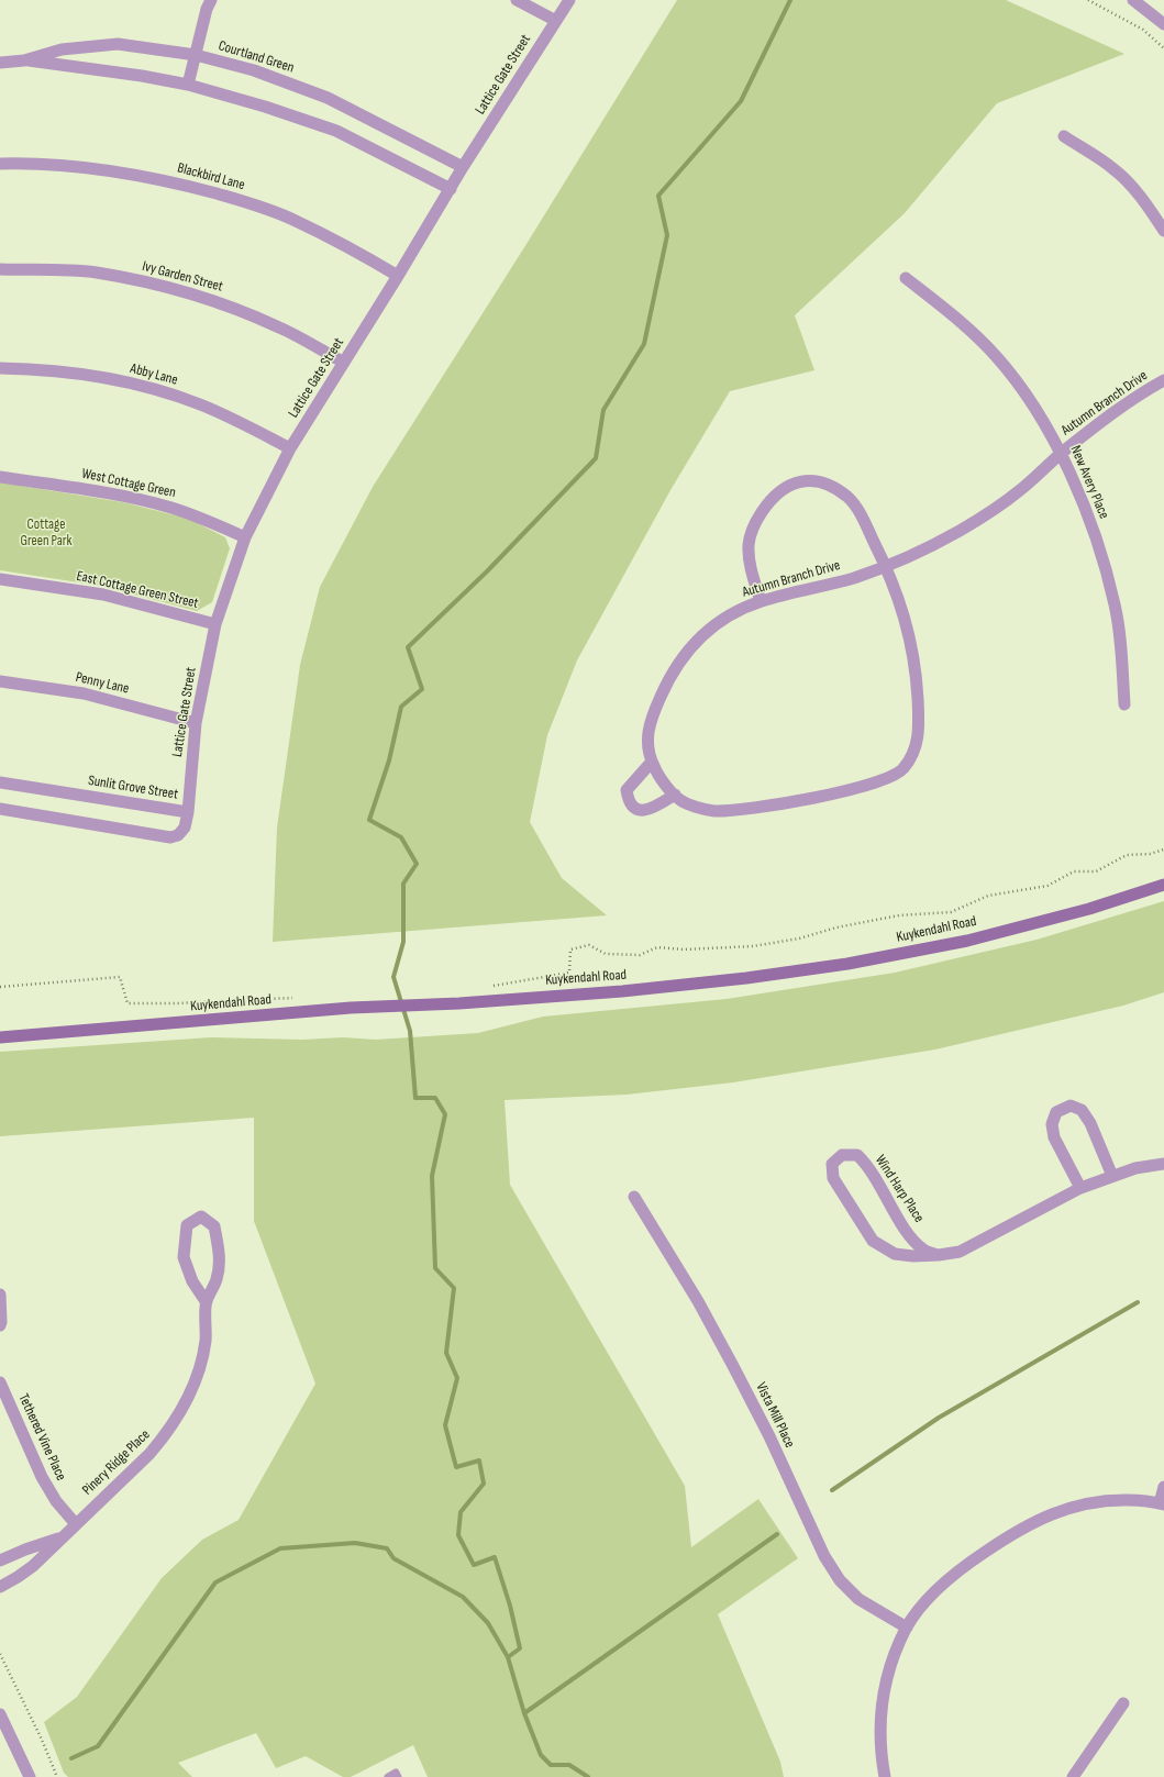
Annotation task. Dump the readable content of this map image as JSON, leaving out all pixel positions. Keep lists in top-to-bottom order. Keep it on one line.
{"streets":{"main road":["Kuykendahl Road"],"street":["Courtland Green","Lattice Gate Street","Blackbird Lane","Ivy Garden Street","Abby Lane","Autumn Branch Drive","New Avery Place","West Cottage Green","East Cottage Green Street","Penny Lane","Sunlit Grove Street","Wind Harp Place","Vista Mill Place","Tethered Vine Place","Pinery Ridge Place"]},"crossings":[["Courtland Green","Lattice Gate Street"],["Lattice Gate Street","Blackbird Lane"],["Lattice Gate Street","Ivy Garden Street"],["Lattice Gate Street","Abby Lane"],["Lattice Gate Street","West Cottage Green"],["Lattice Gate Street","East Cottage Green Street"],["Lattice Gate Street","Penny Lane"],["Lattice Gate Street","Sunlit Grove Street"],["Autumn Branch Drive","New Avery Place"],["Tethered Vine Place","Pinery Ridge Place"]],"parks":["Cottage Green Park"]}
